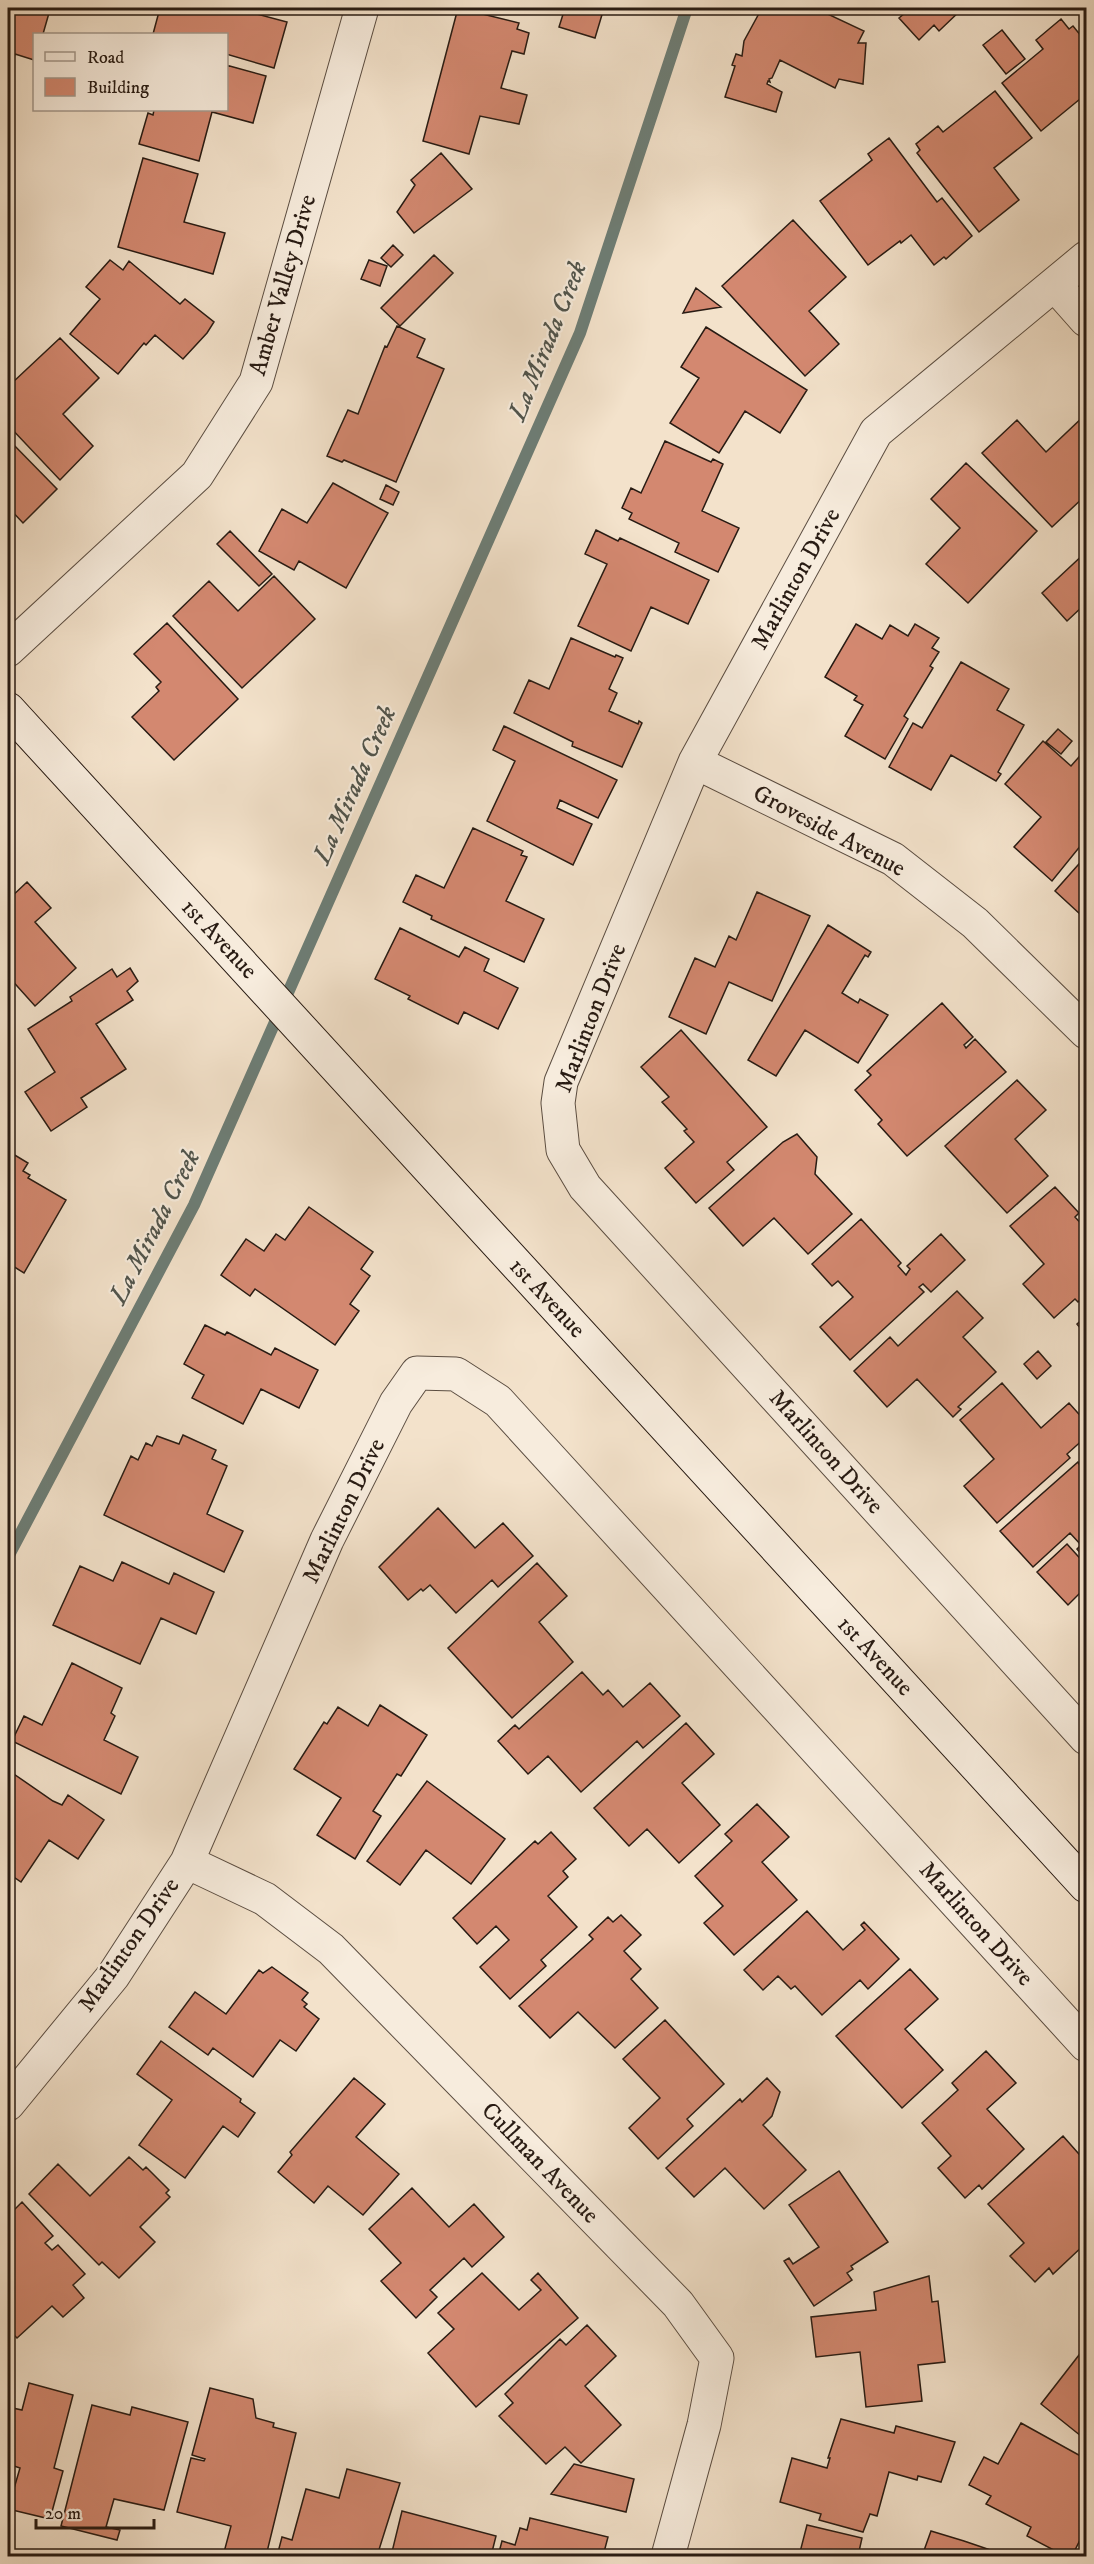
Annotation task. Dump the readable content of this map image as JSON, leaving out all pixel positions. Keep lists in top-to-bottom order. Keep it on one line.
{"streets":{"street":["Amber Valley Drive","Marlinton Drive","Groveside Avenue","1st Avenue","Cullman Avenue"]},"crossings":[["Marlinton Drive","Groveside Avenue"],["Marlinton Drive","Cullman Avenue"]],"water":["La Mirada Creek"],"legend":["Road","Building"],"scale_bar":"20 m"}
